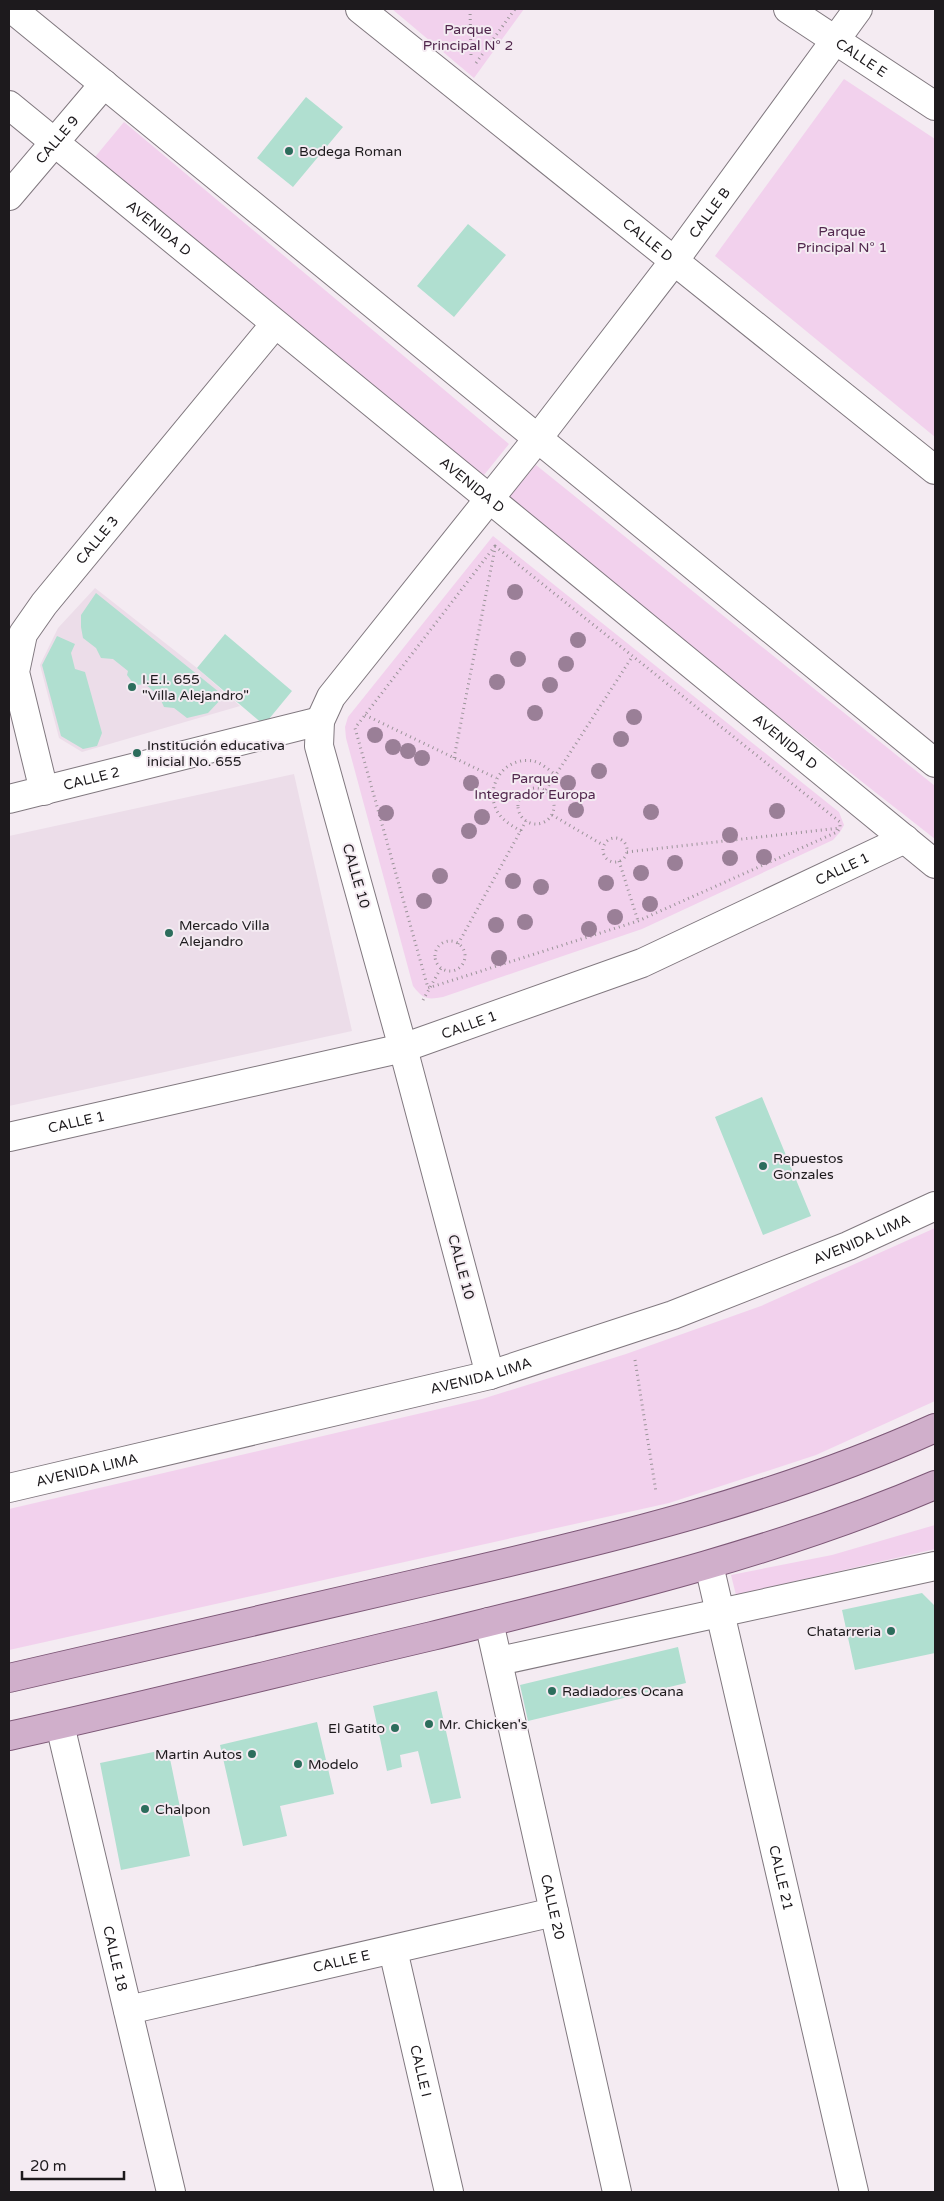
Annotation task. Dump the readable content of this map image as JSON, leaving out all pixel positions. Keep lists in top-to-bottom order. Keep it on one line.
{"streets":{"street":["CALLE E","CALLE 9","CALLE B","AVENIDA D","CALLE D","CALLE 3","CALLE 2","CALLE 1","CALLE 10","AVENIDA LIMA","CALLE 21","CALLE 20","CALLE 18","CALLE I"]},"crossings":[["CALLE E","CALLE B"],["CALLE E","CALLE 20"],["CALLE E","CALLE 18"],["CALLE E","CALLE I"],["CALLE 9","AVENIDA D"],["CALLE B","CALLE D"],["CALLE B","CALLE 10"],["AVENIDA D","CALLE 3"],["AVENIDA D","CALLE 1"],["AVENIDA D","CALLE 10"],["CALLE 3","CALLE 2"],["CALLE 2","CALLE 10"],["CALLE 1","CALLE 10"],["CALLE 10","AVENIDA LIMA"]],"parks":["Parque Principal N° 2","Parque Principal N° 1","Parque Integrador Europa"],"places":["Bodega Roman","I.E.I. 655 \"Villa Alejandro\"","Institución educativa inicial No. 655","Mercado Villa Alejandro","Repuestos Gonzales","Chatarreria","Radiadores Ocana","Mr. Chicken's","El Gatito","Martin Autos","Modelo","Chalpon"],"scale_bar":"20 m"}
